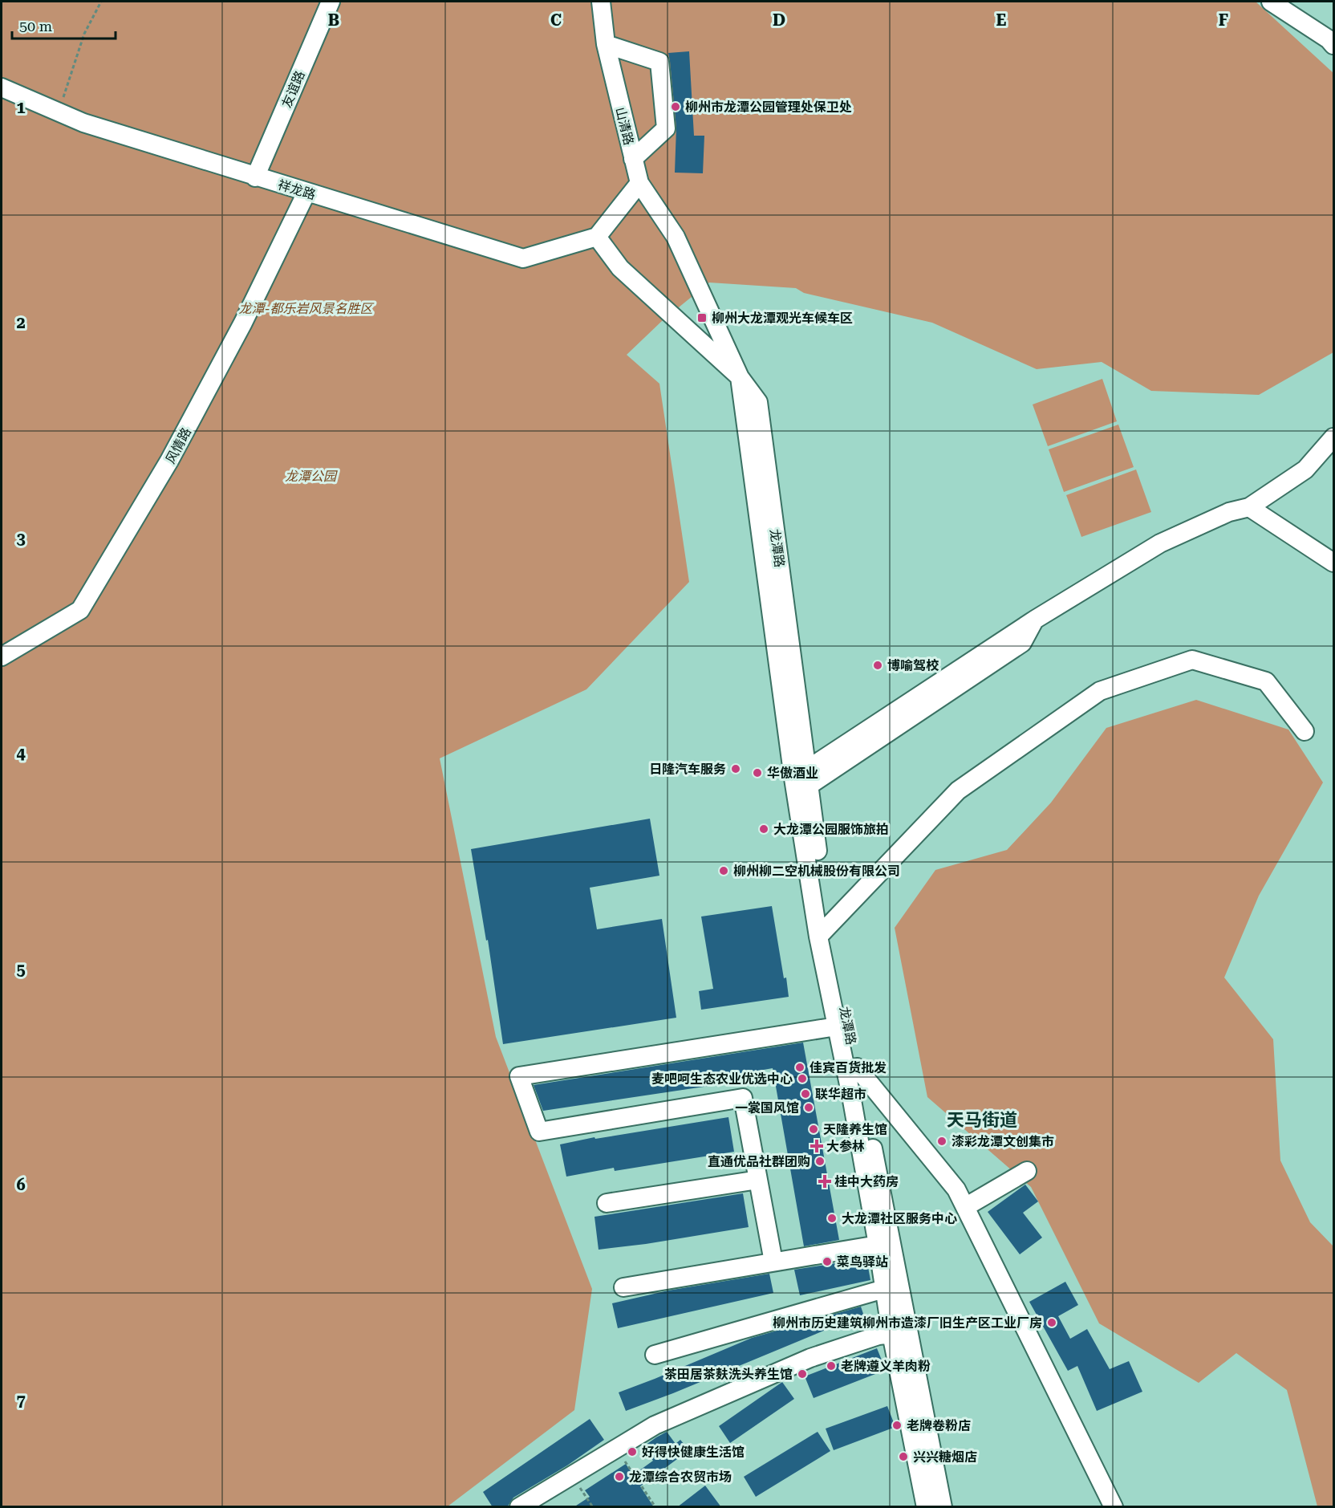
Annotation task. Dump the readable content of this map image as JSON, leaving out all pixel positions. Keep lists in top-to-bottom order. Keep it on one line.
{"streets":{"street":["友谊路","山清路","祥龙路","风情路","龙潭路"]},"crossings":[["友谊路","祥龙路"],["山清路","龙潭路"],["祥龙路","风情路"],["祥龙路","龙潭路"]],"districts":["天马街道"],"parks":["龙潭-都乐岩风景名胜区","龙潭公园"],"places":{"other":["柳州市龙潭公园管理处保卫处","博喻驾校","日隆汽车服务","华傲酒业","大龙潭公园服饰旅拍","柳州柳二空机械股份有限公司","佳宾百货批发","麦吧呵生态农业优选中心","联华超市","一裳国风馆","天隆养生馆","漆彩龙潭文创集市","直通优品社群团购","大龙潭社区服务中心","菜鸟驿站","柳州市历史建筑柳州市造漆厂旧生产区工业厂房","老牌遵义羊肉粉","茶田居茶麸洗头养生馆","老牌卷粉店","好得快健康生活馆","兴兴糖烟店","龙潭综合农贸市场"],"transit":["柳州大龙潭观光车候车区"],"health":["大参林","桂中大药房"]},"scale_bar":"50 m","grid":{"columns":["B","C","D","E","F"],"rows":["1","2","3","4","5","6","7"]}}
